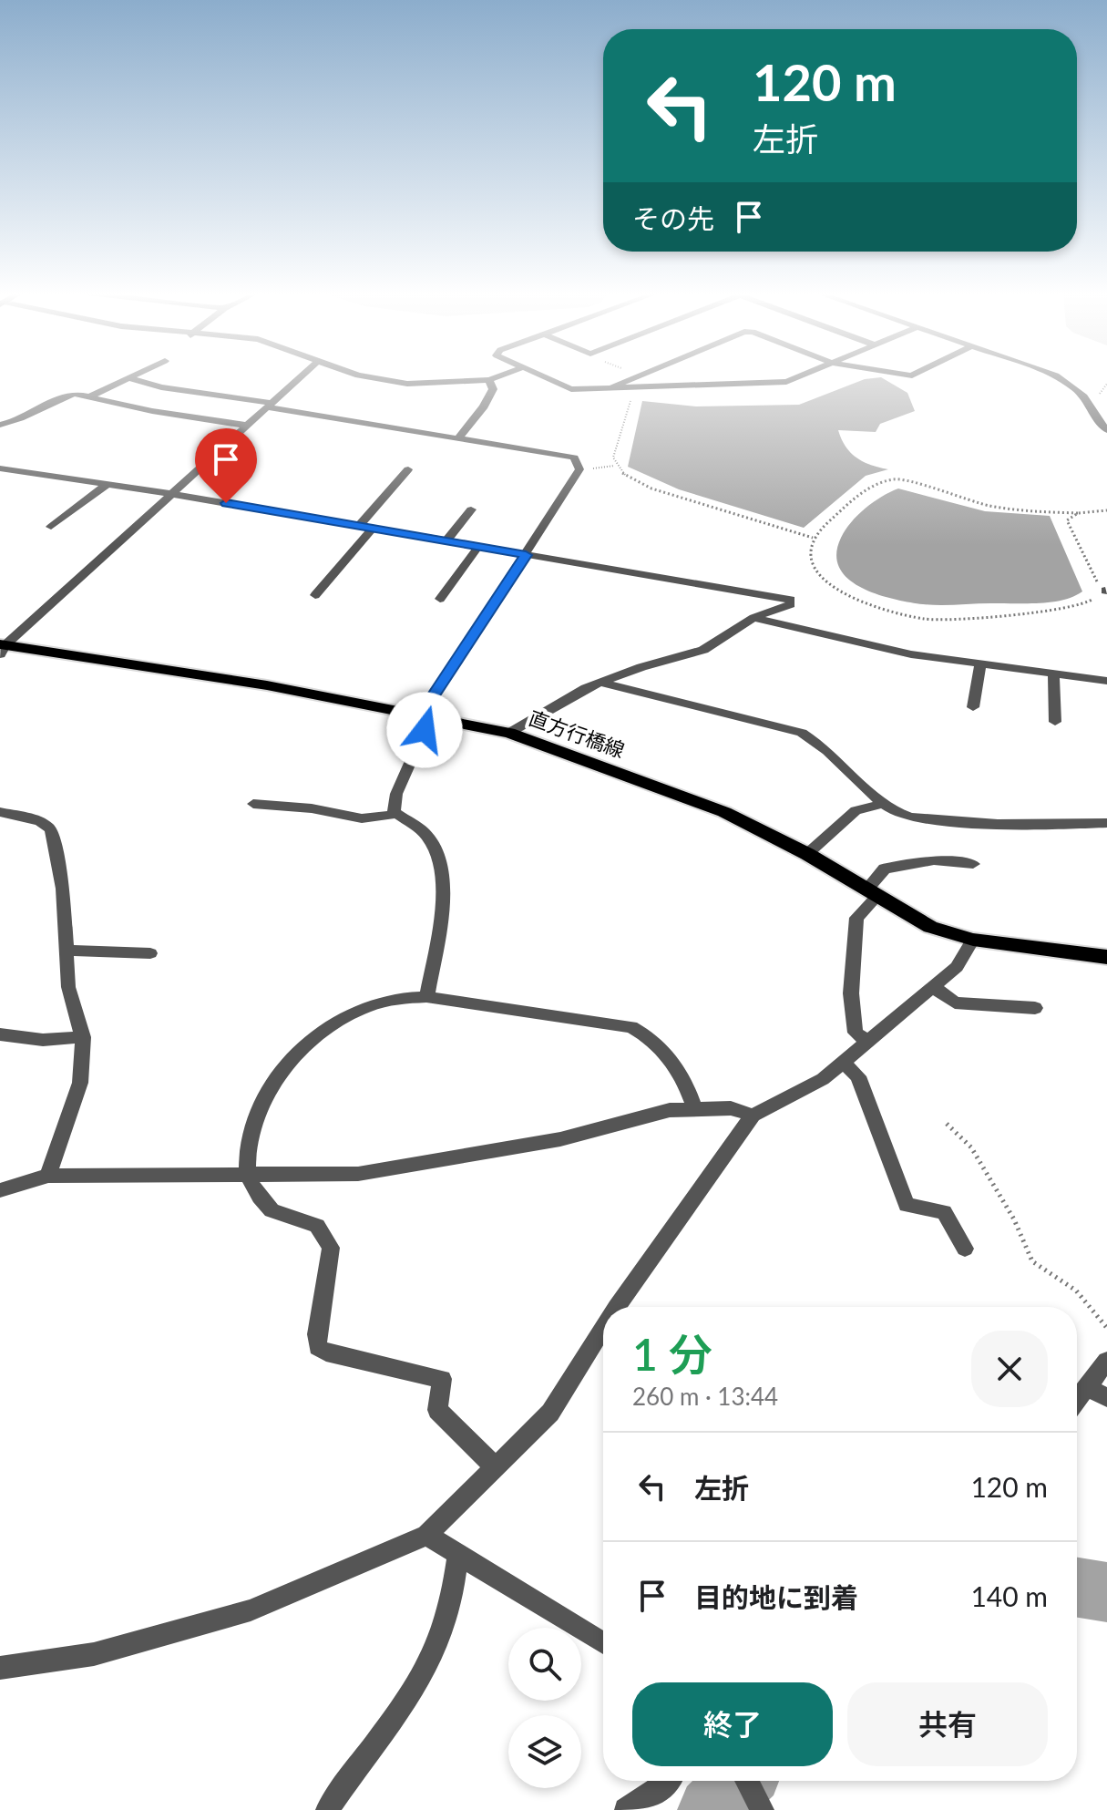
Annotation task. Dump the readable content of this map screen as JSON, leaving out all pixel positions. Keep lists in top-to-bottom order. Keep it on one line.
{"streets":{"main road":["直方行橋線"]},"page":{"turn":["120 m","左折"],"then":"その先","heading":["1 分","260 m · 13:44"],"list":[{"name":"左折","value":"120 m"},{"name":"目的地に到着","value":"140 m"}],"buttons":["終了","共有"]}}
